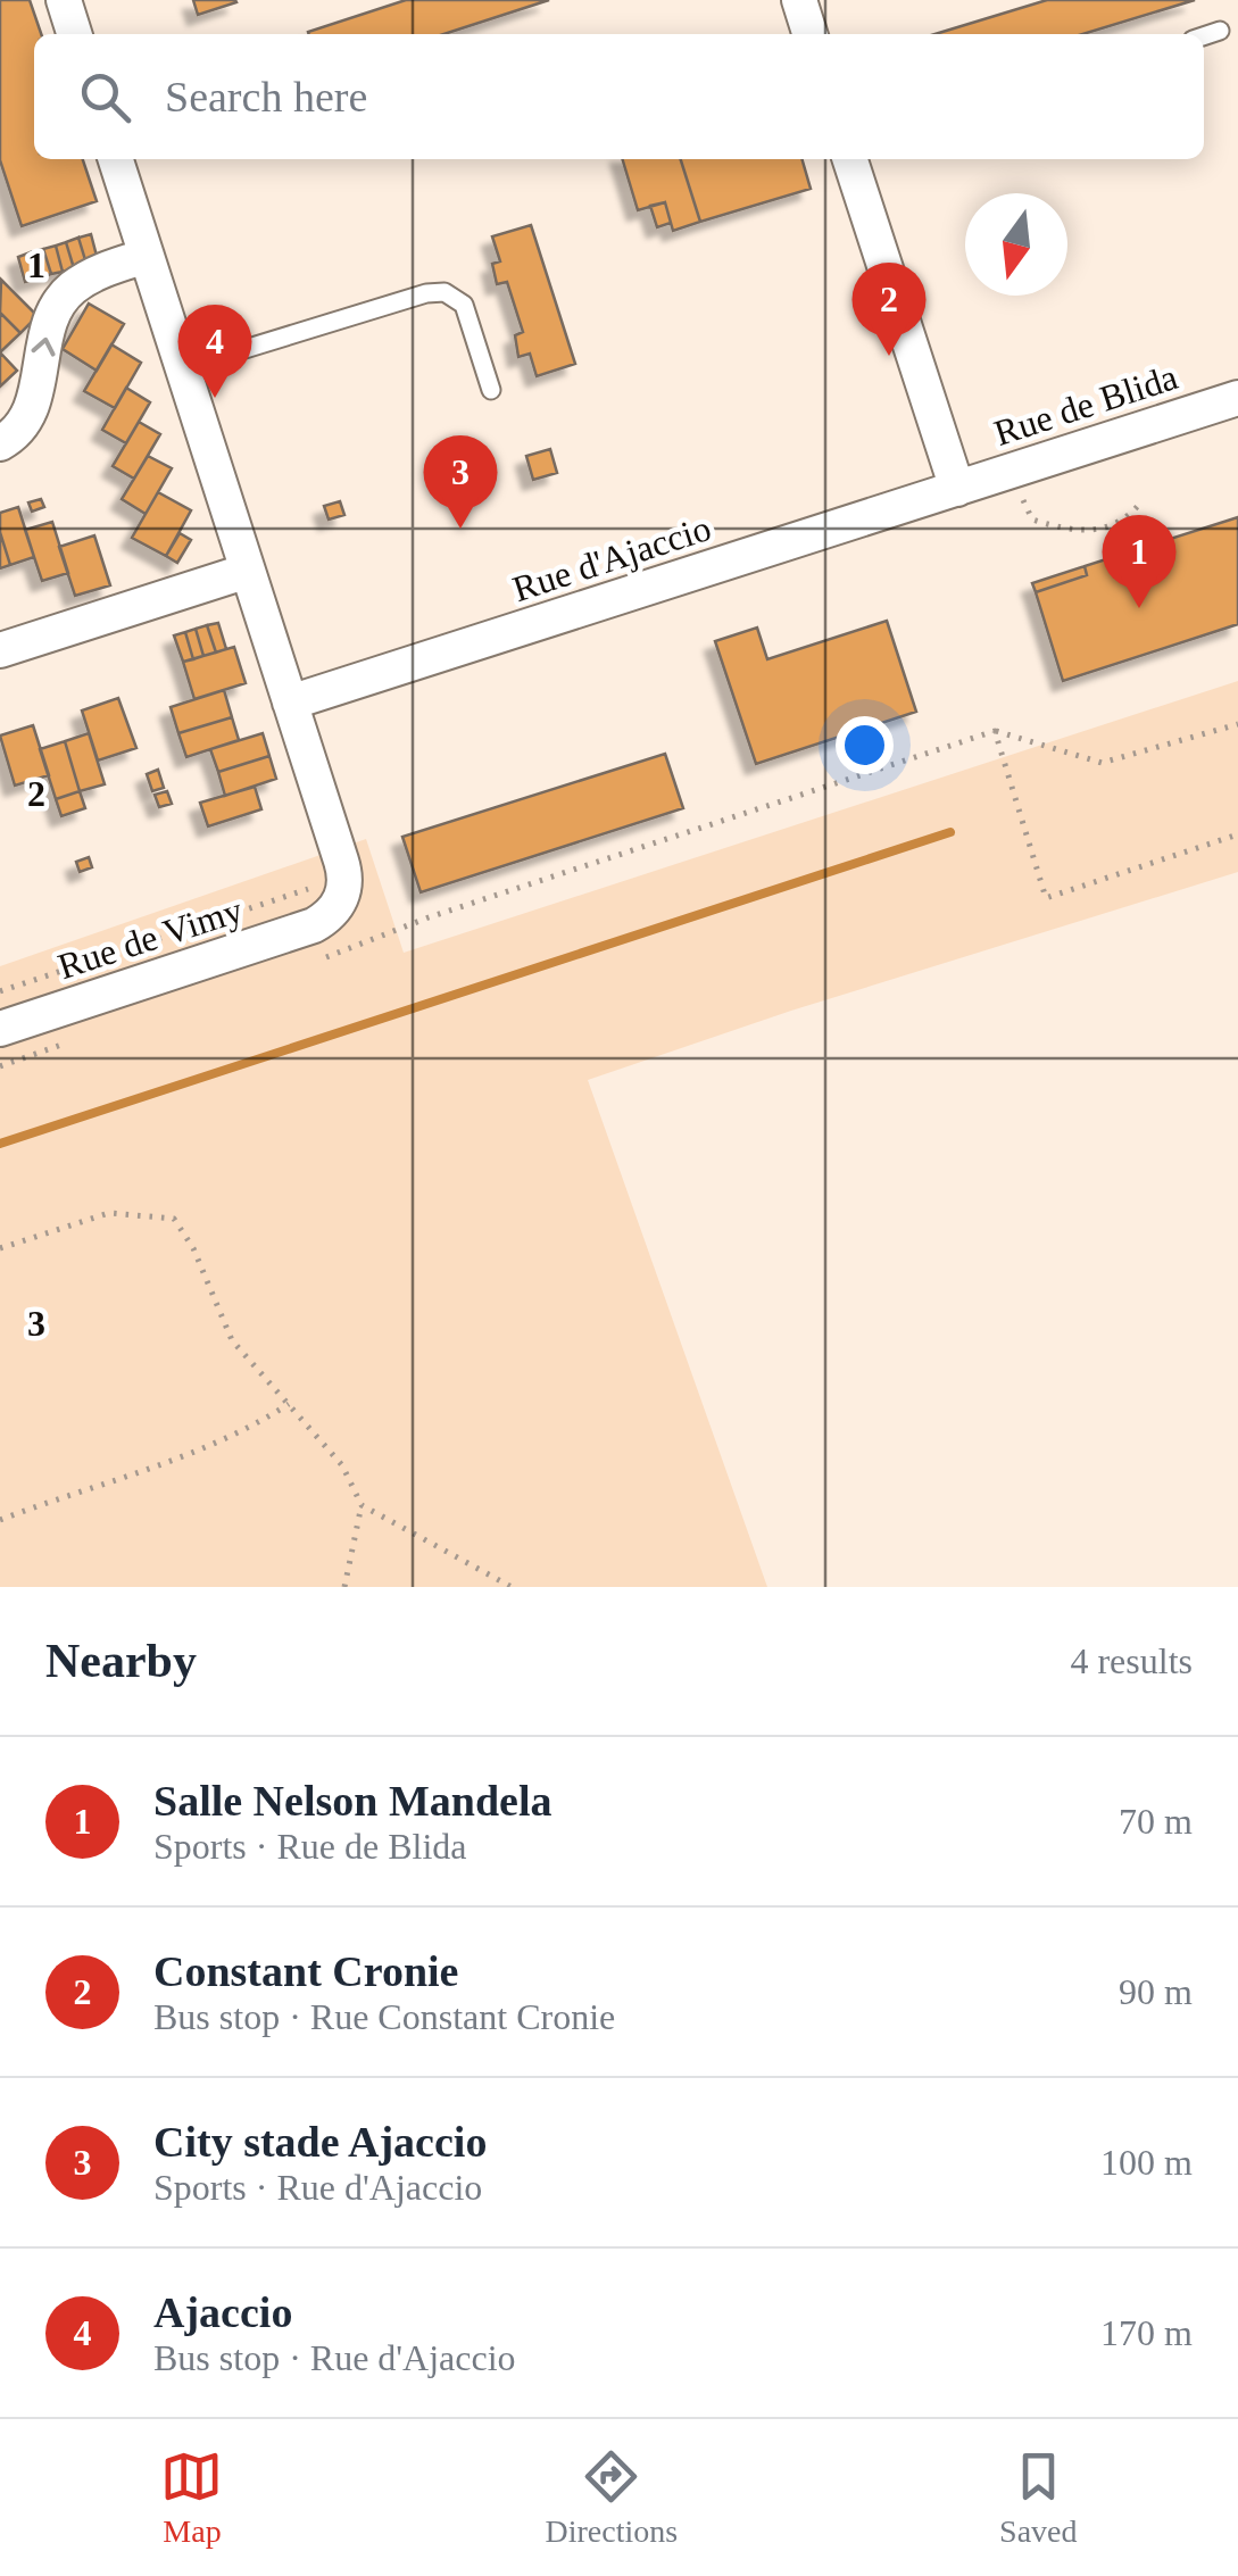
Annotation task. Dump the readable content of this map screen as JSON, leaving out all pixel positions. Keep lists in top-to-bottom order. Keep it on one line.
{"streets":{"street":["Rue de Blida","Rue d'Ajaccio","Rue de Vimy"]},"crossings":[["Rue de Blida","Rue d'Ajaccio"]],"north":"bottom","page":{"search":"Search here","pins":["2","4","3","1"],"heading":["Nearby","4 results"],"list":[{"mark":"1","name":"Salle Nelson Mandela","note":"Sports · Rue de Blida","value":"70 m"},{"mark":"2","name":"Constant Cronie","note":"Bus stop · Rue Constant Cronie","value":"90 m"},{"mark":"3","name":"City stade Ajaccio","note":"Sports · Rue d'Ajaccio","value":"100 m"},{"mark":"4","name":"Ajaccio","note":"Bus stop · Rue d'Ajaccio","value":"170 m"}],"nav":["Map","Directions","Saved"]},"grid":{"rows":["1","2","3"]}}
